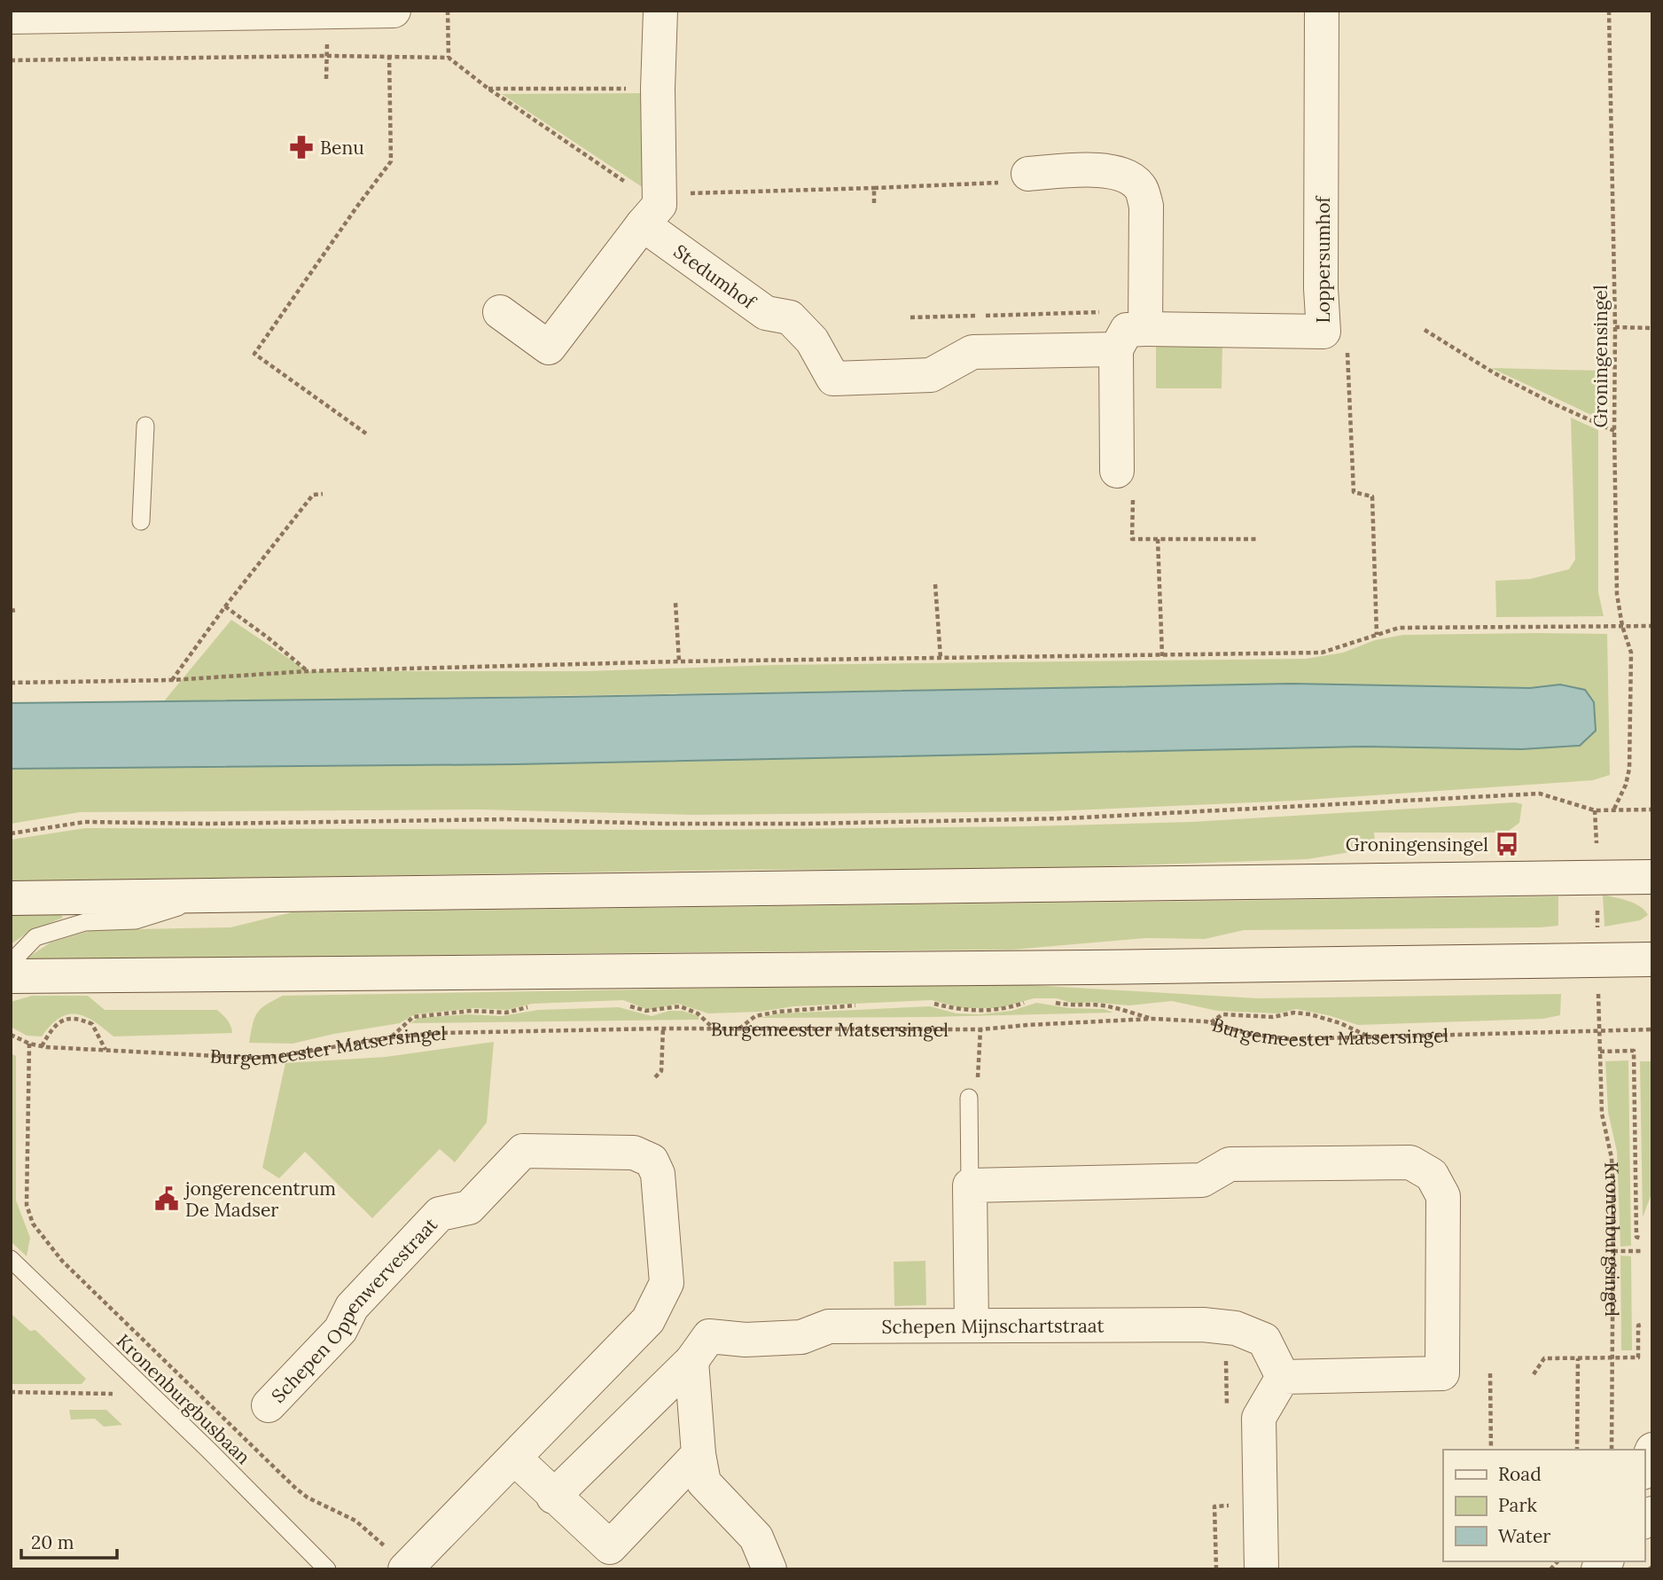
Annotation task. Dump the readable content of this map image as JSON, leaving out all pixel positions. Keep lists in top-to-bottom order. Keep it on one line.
{"streets":{"street":["Loppersumhof","Stedumhof","Schepen Oppenwervestraat","Schepen Mijnschartstraat"],"lane":["Kronenburgbusbaan"],"path":["Groningensingel","Burgemeester Matsersingel","Kronenburgsingel"]},"crossings":[["Loppersumhof","Stedumhof"],["Burgemeester Matsersingel","Kronenburgsingel"]],"places":{"pharmacy":["Benu"],"bus stop":["Groningensingel"],"public building":["jongerencentrum De Madser"]},"legend":["Road","Park","Water"],"scale_bar":"20 m"}
